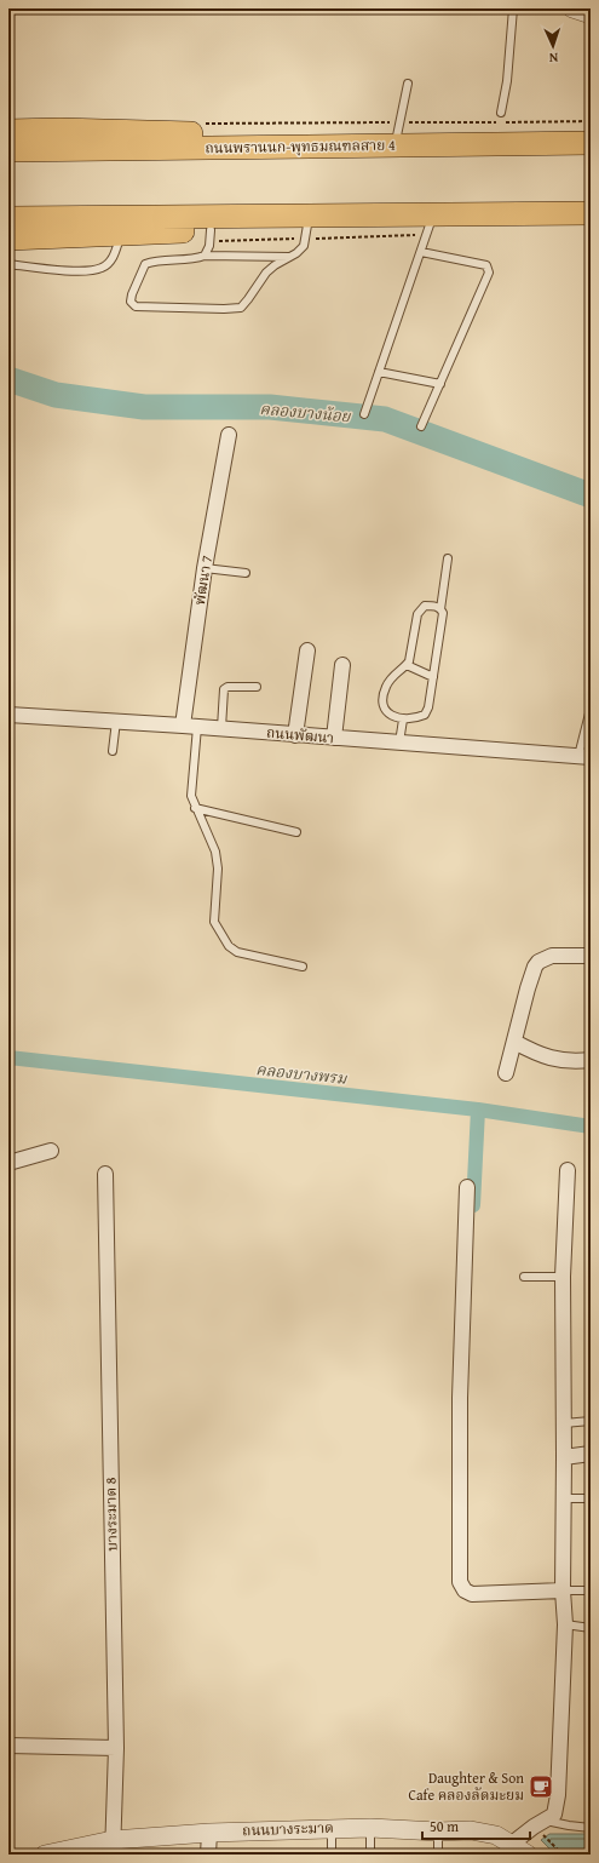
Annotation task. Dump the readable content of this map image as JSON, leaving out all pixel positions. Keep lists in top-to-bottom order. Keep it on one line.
{"streets":{"main road":["ถนนพรานนก-พุทธมณฑลสาย 4"],"street":["พัฒนา 7","ถนนพัฒนา","บางระมาด 8","ถนนบางระมาด"]},"crossings":[["พัฒนา 7","ถนนพัฒนา"],["บางระมาด 8","ถนนบางระมาด"]],"water":["คลองบางน้อย","คลองบางพรม"],"places":{"cafe":["Daughter & Son Cafe คลองลัดมะยม"]},"scale_bar":"50 m","north":"bottom"}
